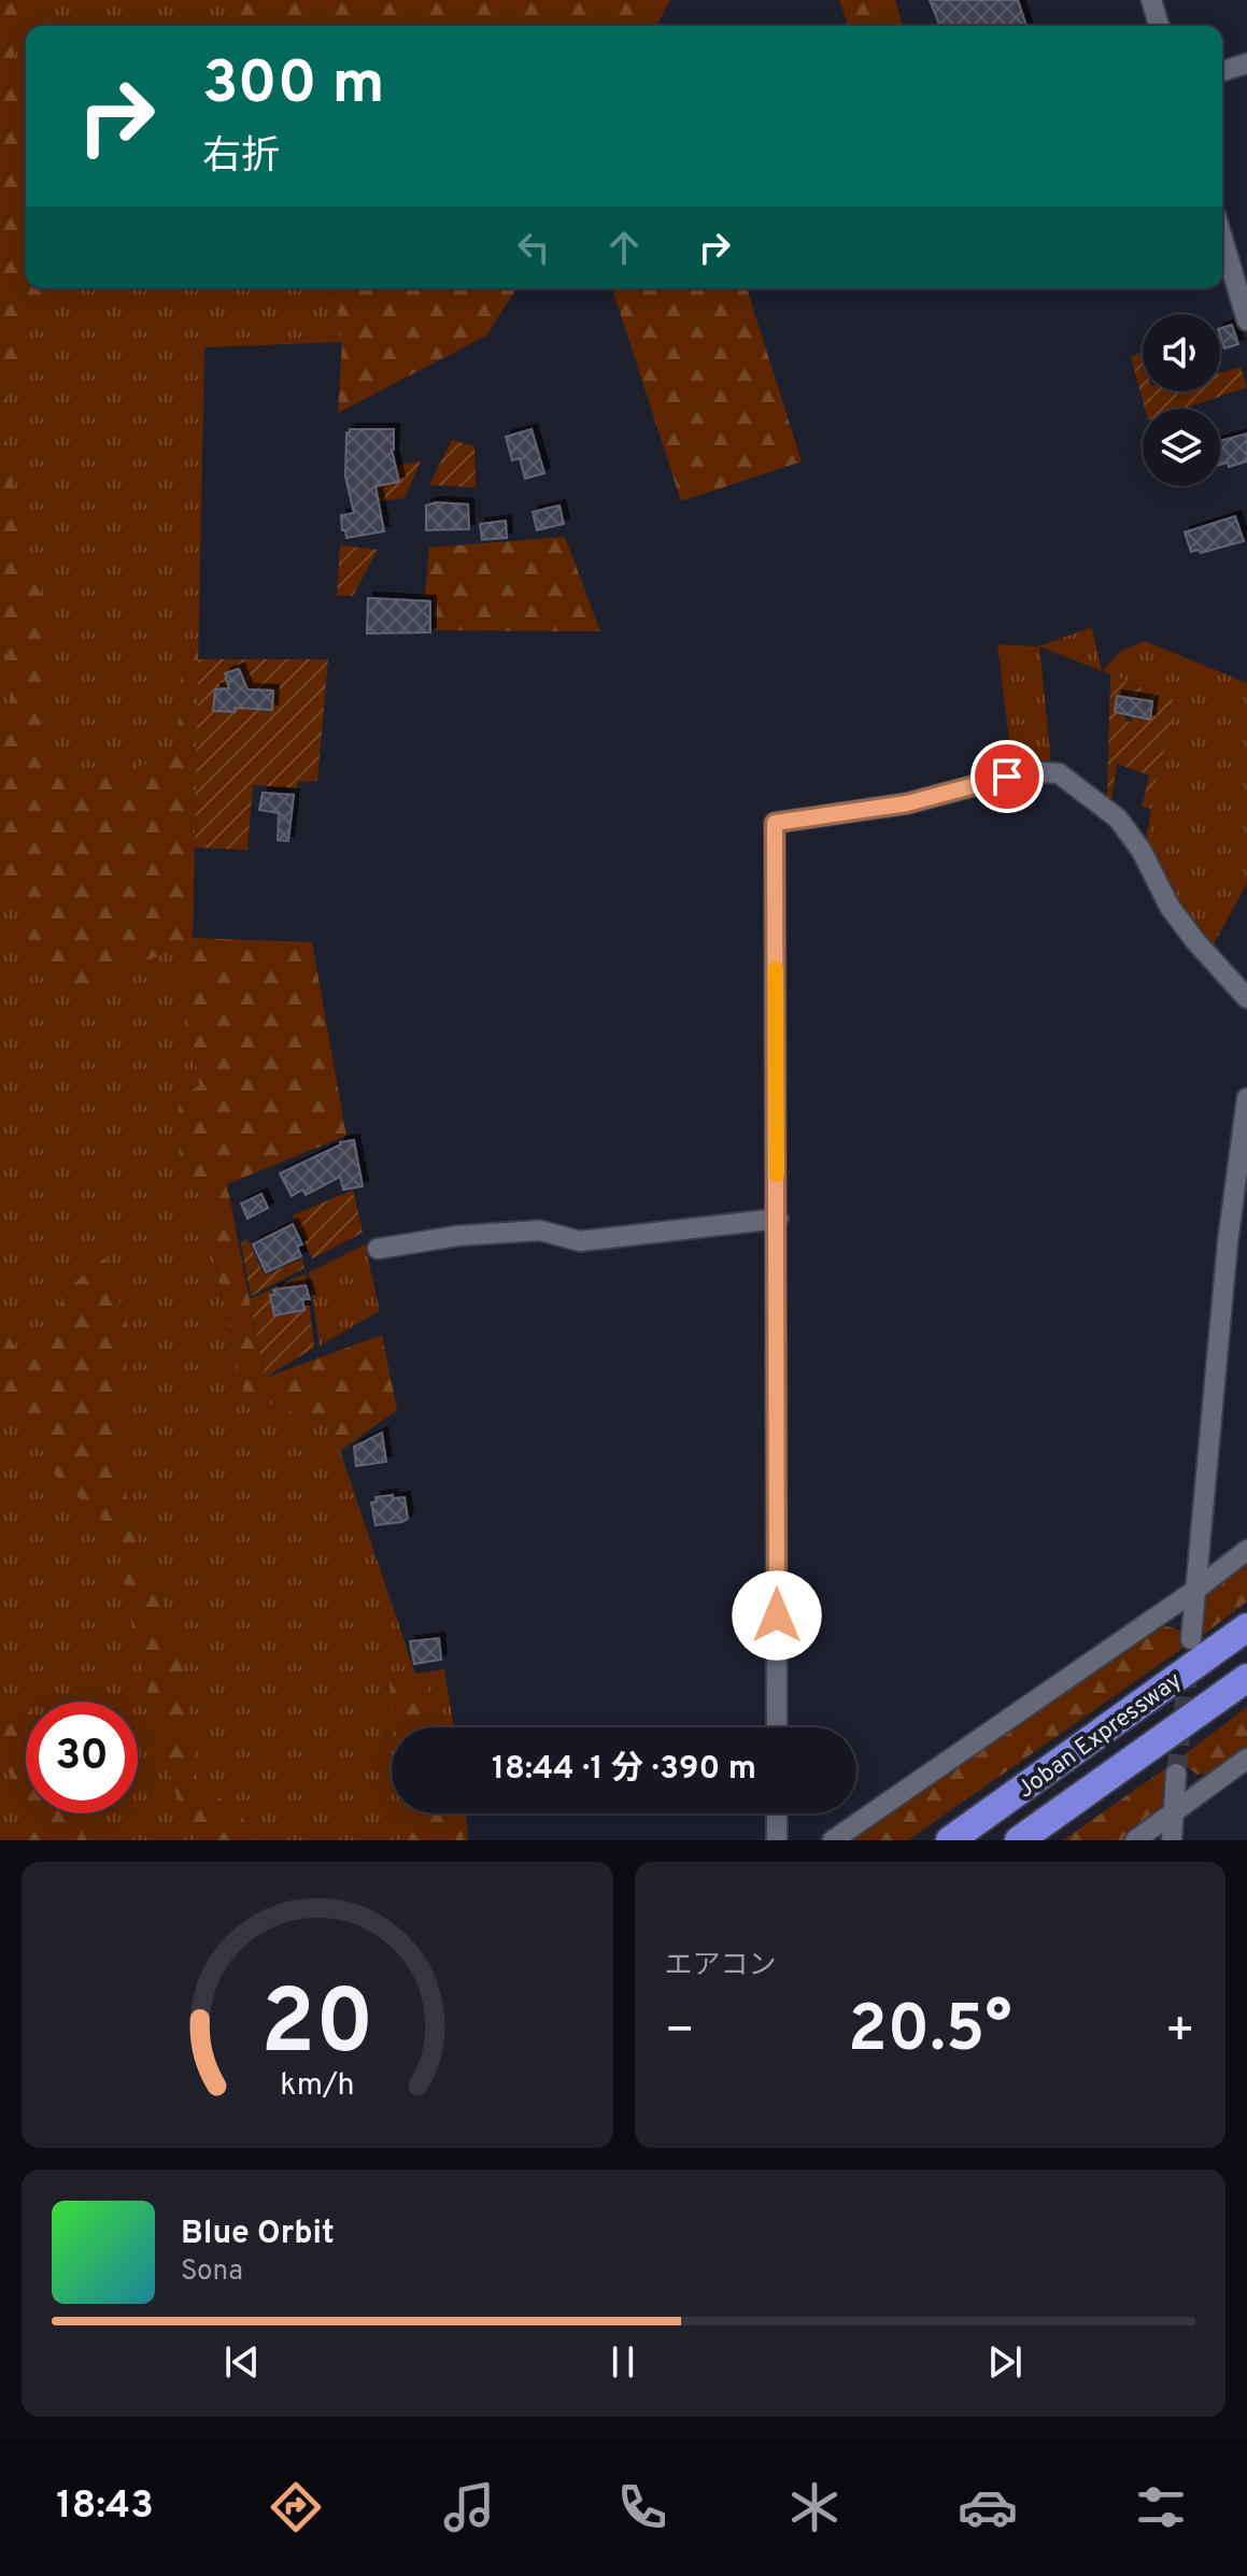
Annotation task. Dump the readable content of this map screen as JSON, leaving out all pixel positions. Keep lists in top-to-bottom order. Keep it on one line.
{"streets":{"highway":["Joban Expressway"]},"page":{"turn":["300 m","右折"],"limit":"30","trip":"18:44 · 1 分 · 390 m","tile":"エアコン","heat":["−","20.5°","+"],"song":["Blue Orbit","Sona"],"tabs":"18:43","gauge":["20","km/h"]}}
